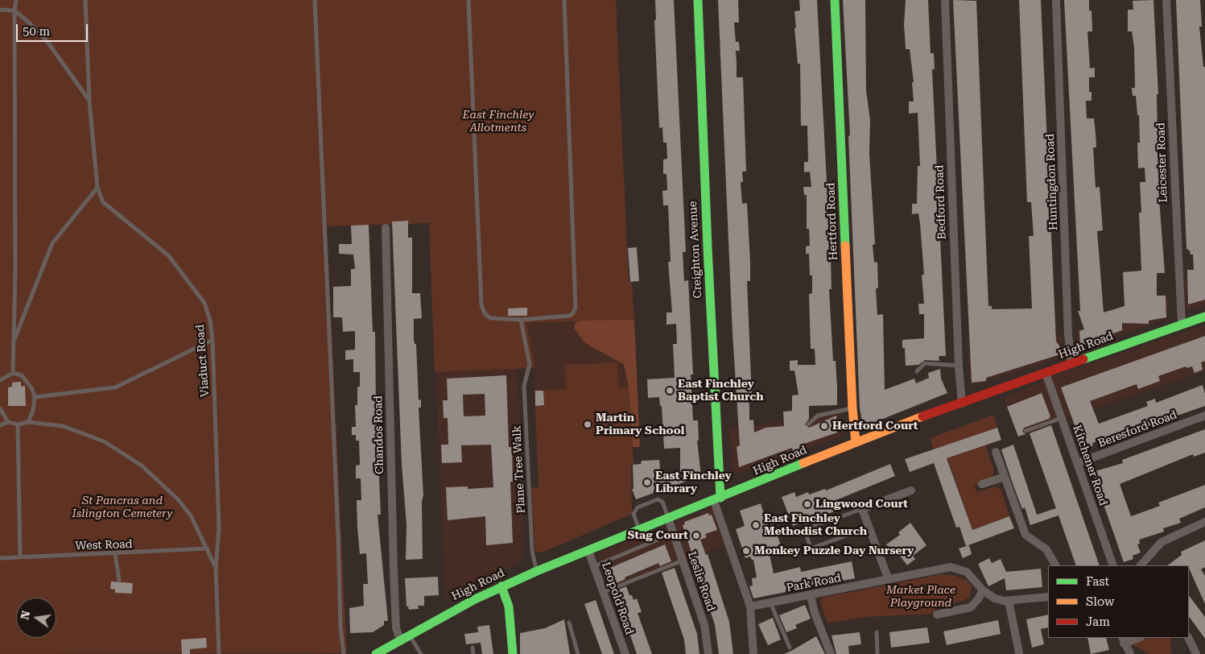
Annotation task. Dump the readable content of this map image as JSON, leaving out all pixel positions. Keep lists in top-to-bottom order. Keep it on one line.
{"streets":{"street":["Leicester Road","Huntingdon Road","Bedford Road","Hertford Road","Creighton Avenue","High Road","Beresford Road","Chandos Road","Kitchener Road","Leslie Road","Park Road","Leopold Road"],"lane":["Viaduct Road","Plane Tree Walk","West Road"]},"crossings":[["Leicester Road","High Road"],["Huntingdon Road","High Road"],["Bedford Road","High Road"],["Hertford Road","High Road"],["Creighton Avenue","High Road"],["High Road","Chandos Road"],["High Road","Kitchener Road"],["High Road","Plane Tree Walk"],["High Road","Leslie Road"],["High Road","Leopold Road"],["Beresford Road","Kitchener Road"]],"parks":["East Finchley Allotments","St Pancras and Islington Cemetery","Market Place Playground"],"places":["East Finchley Baptist Church","Martin Primary School","Hertford Court","East Finchley Library","Lingwood Court","East Finchley Methodist Church","Stag Court","Monkey Puzzle Day Nursery"],"legend":["Fast","Slow","Jam"],"scale_bar":"50 m","north":"left"}
